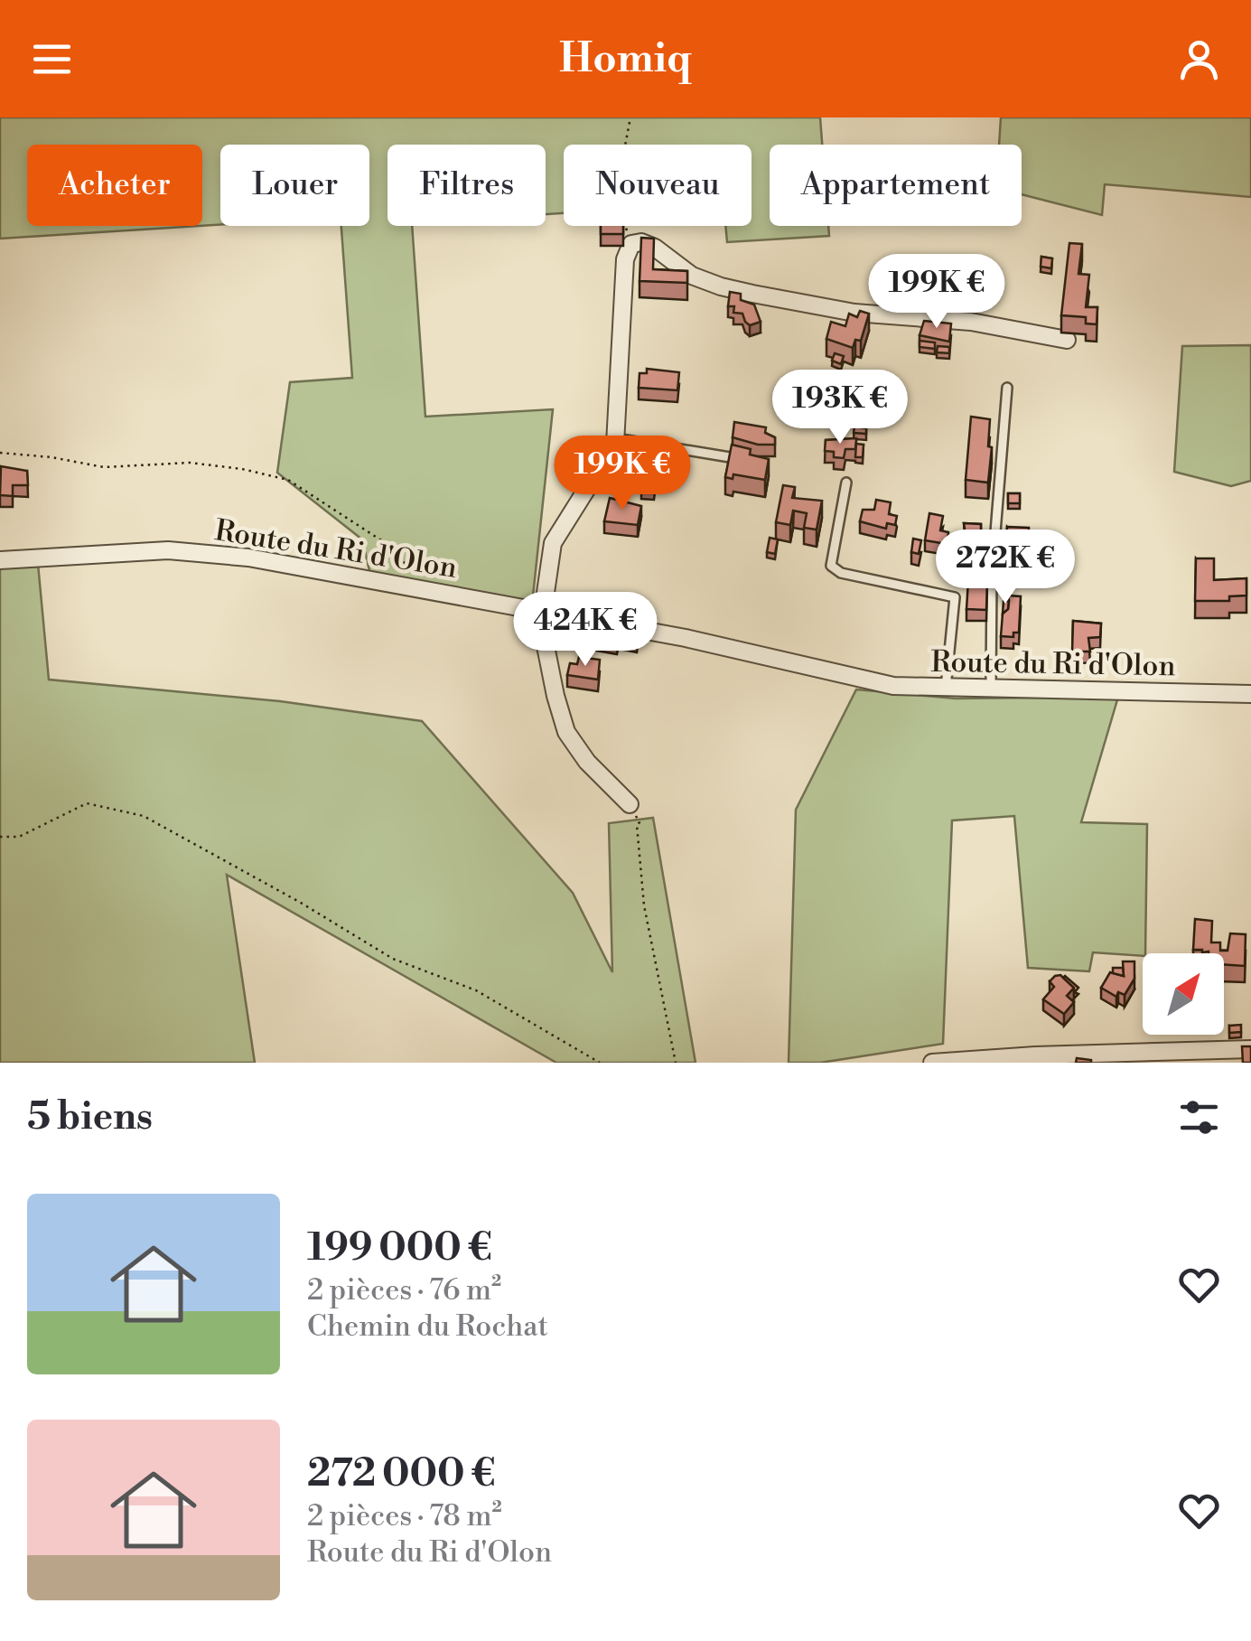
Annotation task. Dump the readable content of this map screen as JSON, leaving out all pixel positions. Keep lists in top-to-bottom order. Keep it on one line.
{"streets":{"street":["Route du Ri d'Olon"]},"north":"top right","page":{"header":"Homiq","chip":["Acheter","Louer","Filtres","Nouveau","Appartement"],"price":["199K €","193K €","199K €","272K €","424K €"],"heading":"5 biens","list":[{"name":"199 000 €","note":"2 pièces · 76 m² · Chemin du Rochat"},{"name":"272 000 €","note":"2 pièces · 78 m² · Route du Ri d'Olon"}]}}
